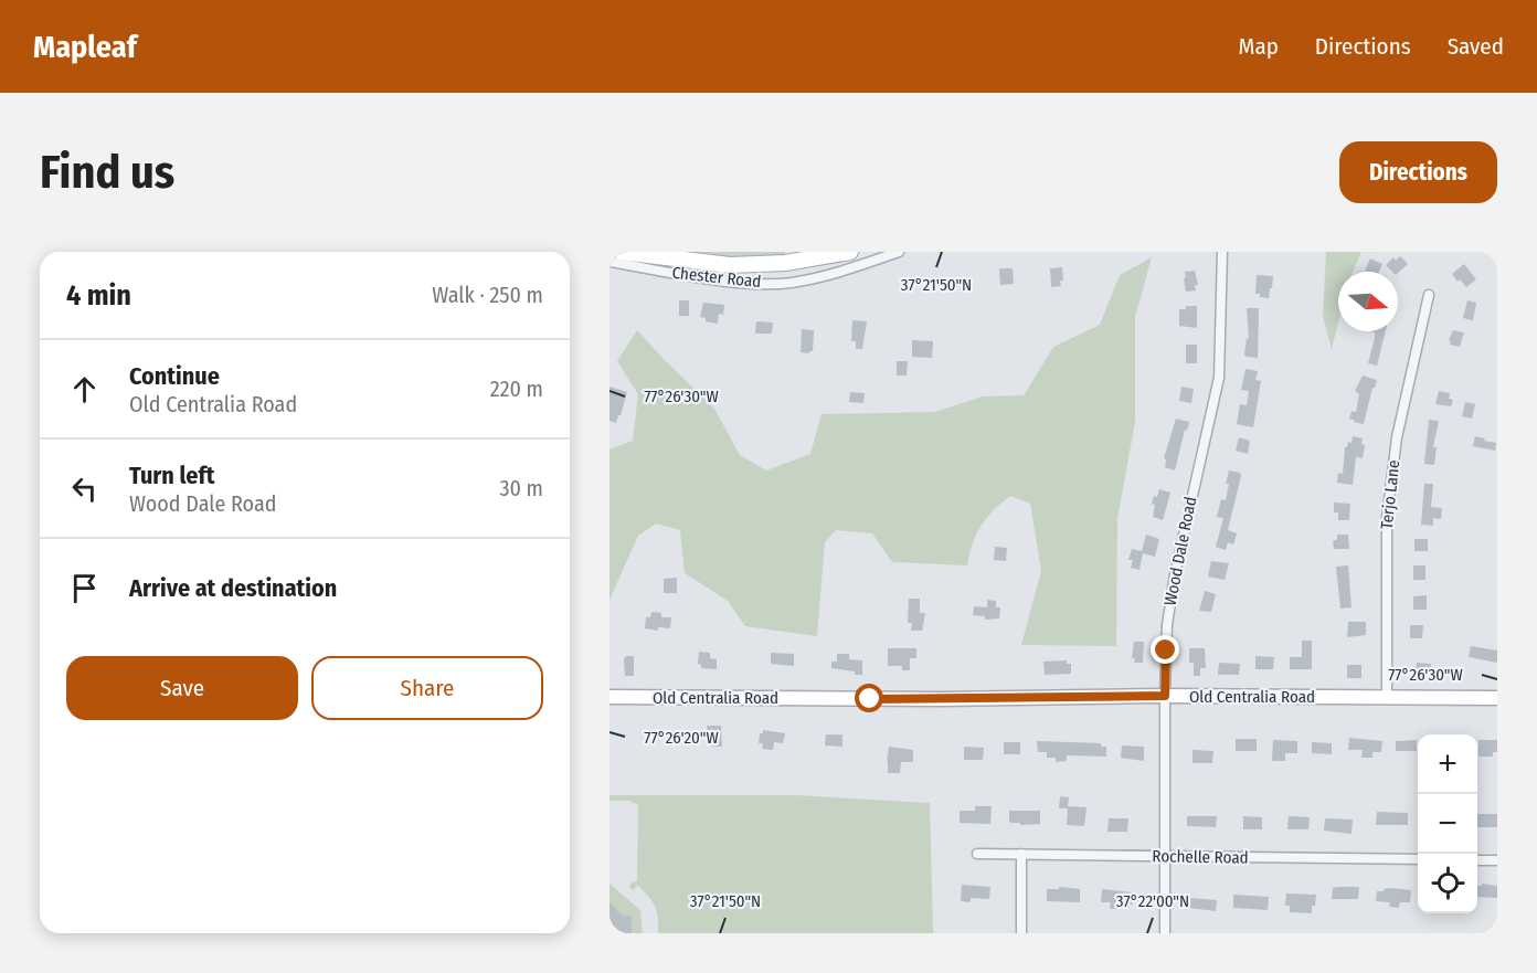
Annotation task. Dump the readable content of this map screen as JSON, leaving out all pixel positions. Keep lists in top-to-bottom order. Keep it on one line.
{"streets":{"main road":["Chester Road"],"street":["Terjo Lane","Wood Dale Road","Old Centralia Road","Rochelle Road"]},"crossings":[["Terjo Lane","Old Centralia Road"],["Wood Dale Road","Old Centralia Road"],["Wood Dale Road","Rochelle Road"]],"north":"right","page":{"header":"Mapleaf","nav":["Map","Directions","Saved"],"buttons":["Directions",["Save","Share"]],"title":"Find us","heading":["4 min","Walk · 250 m"],"list":[["Continue","Old Centralia Road","220 m"],["Turn left","Wood Dale Road","30 m"],"Arrive at destination"],"map_buttons":["+","−"]},"coordinates":["37°21'50\"N","77°26'30\"W","77°26'20\"W","37°22'00\"N"]}
